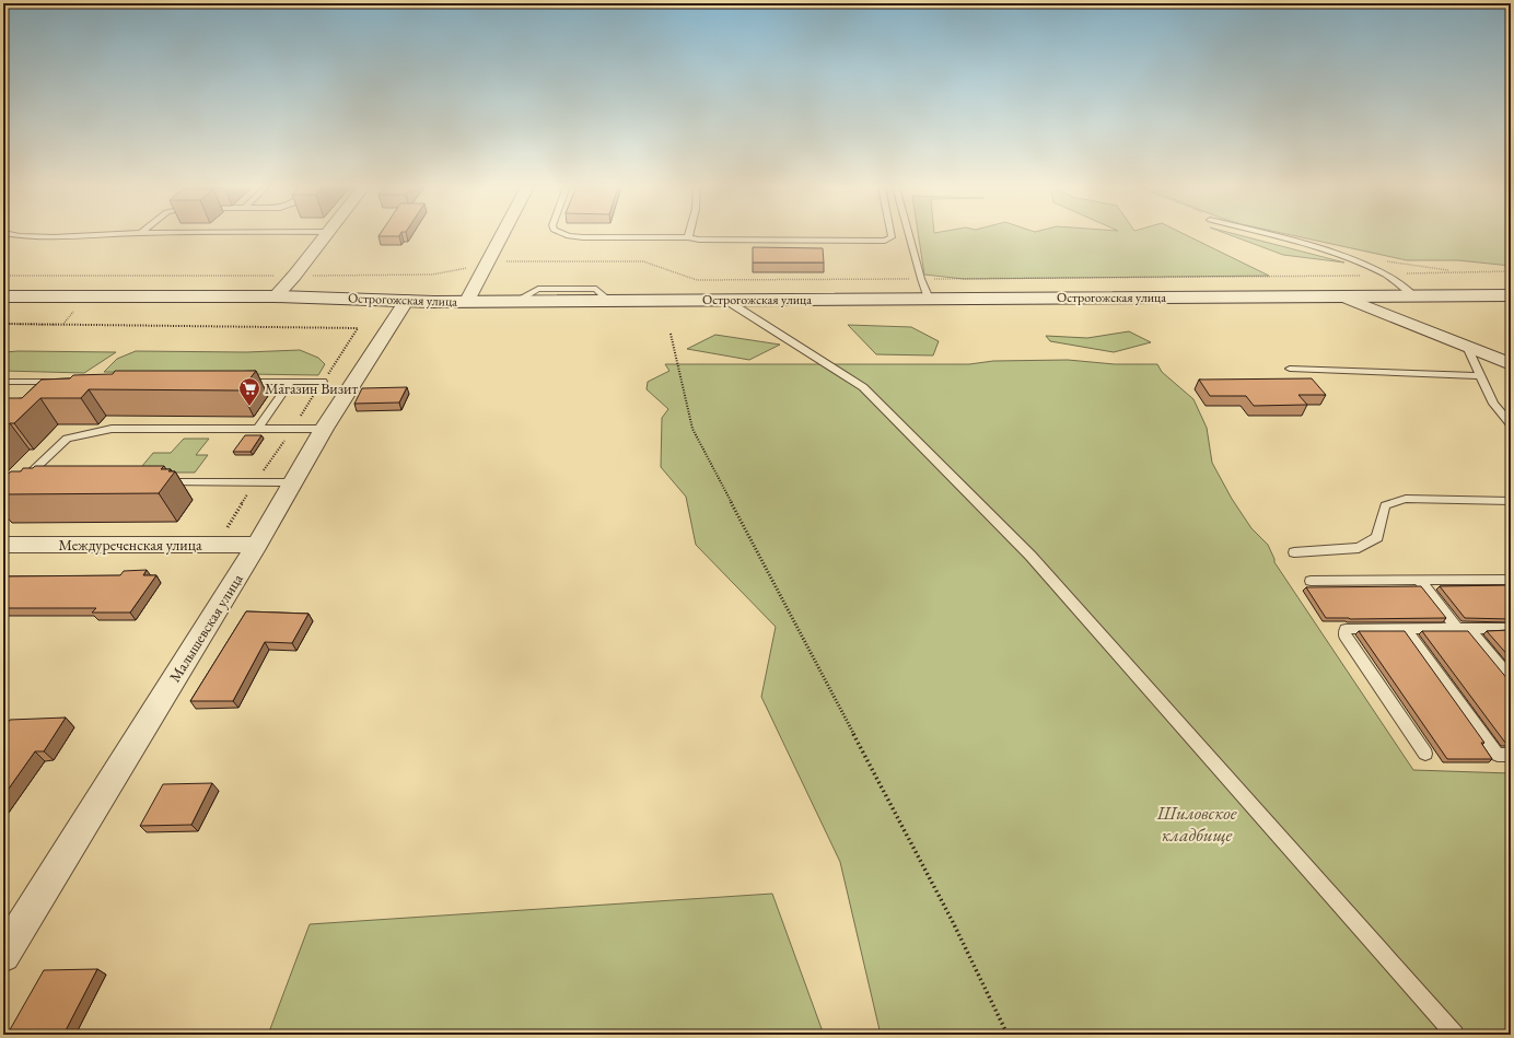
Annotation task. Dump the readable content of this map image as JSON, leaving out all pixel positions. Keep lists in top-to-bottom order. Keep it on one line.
{"streets":{"street":["Острогожская улица","Междуреченская улица","Малышевская улица"]},"crossings":[["Острогожская улица","Малышевская улица"],["Междуреченская улица","Малышевская улица"]],"parks":["Шиловское кладбище"],"places":{"supermarket":["Магазин Визит"]}}
